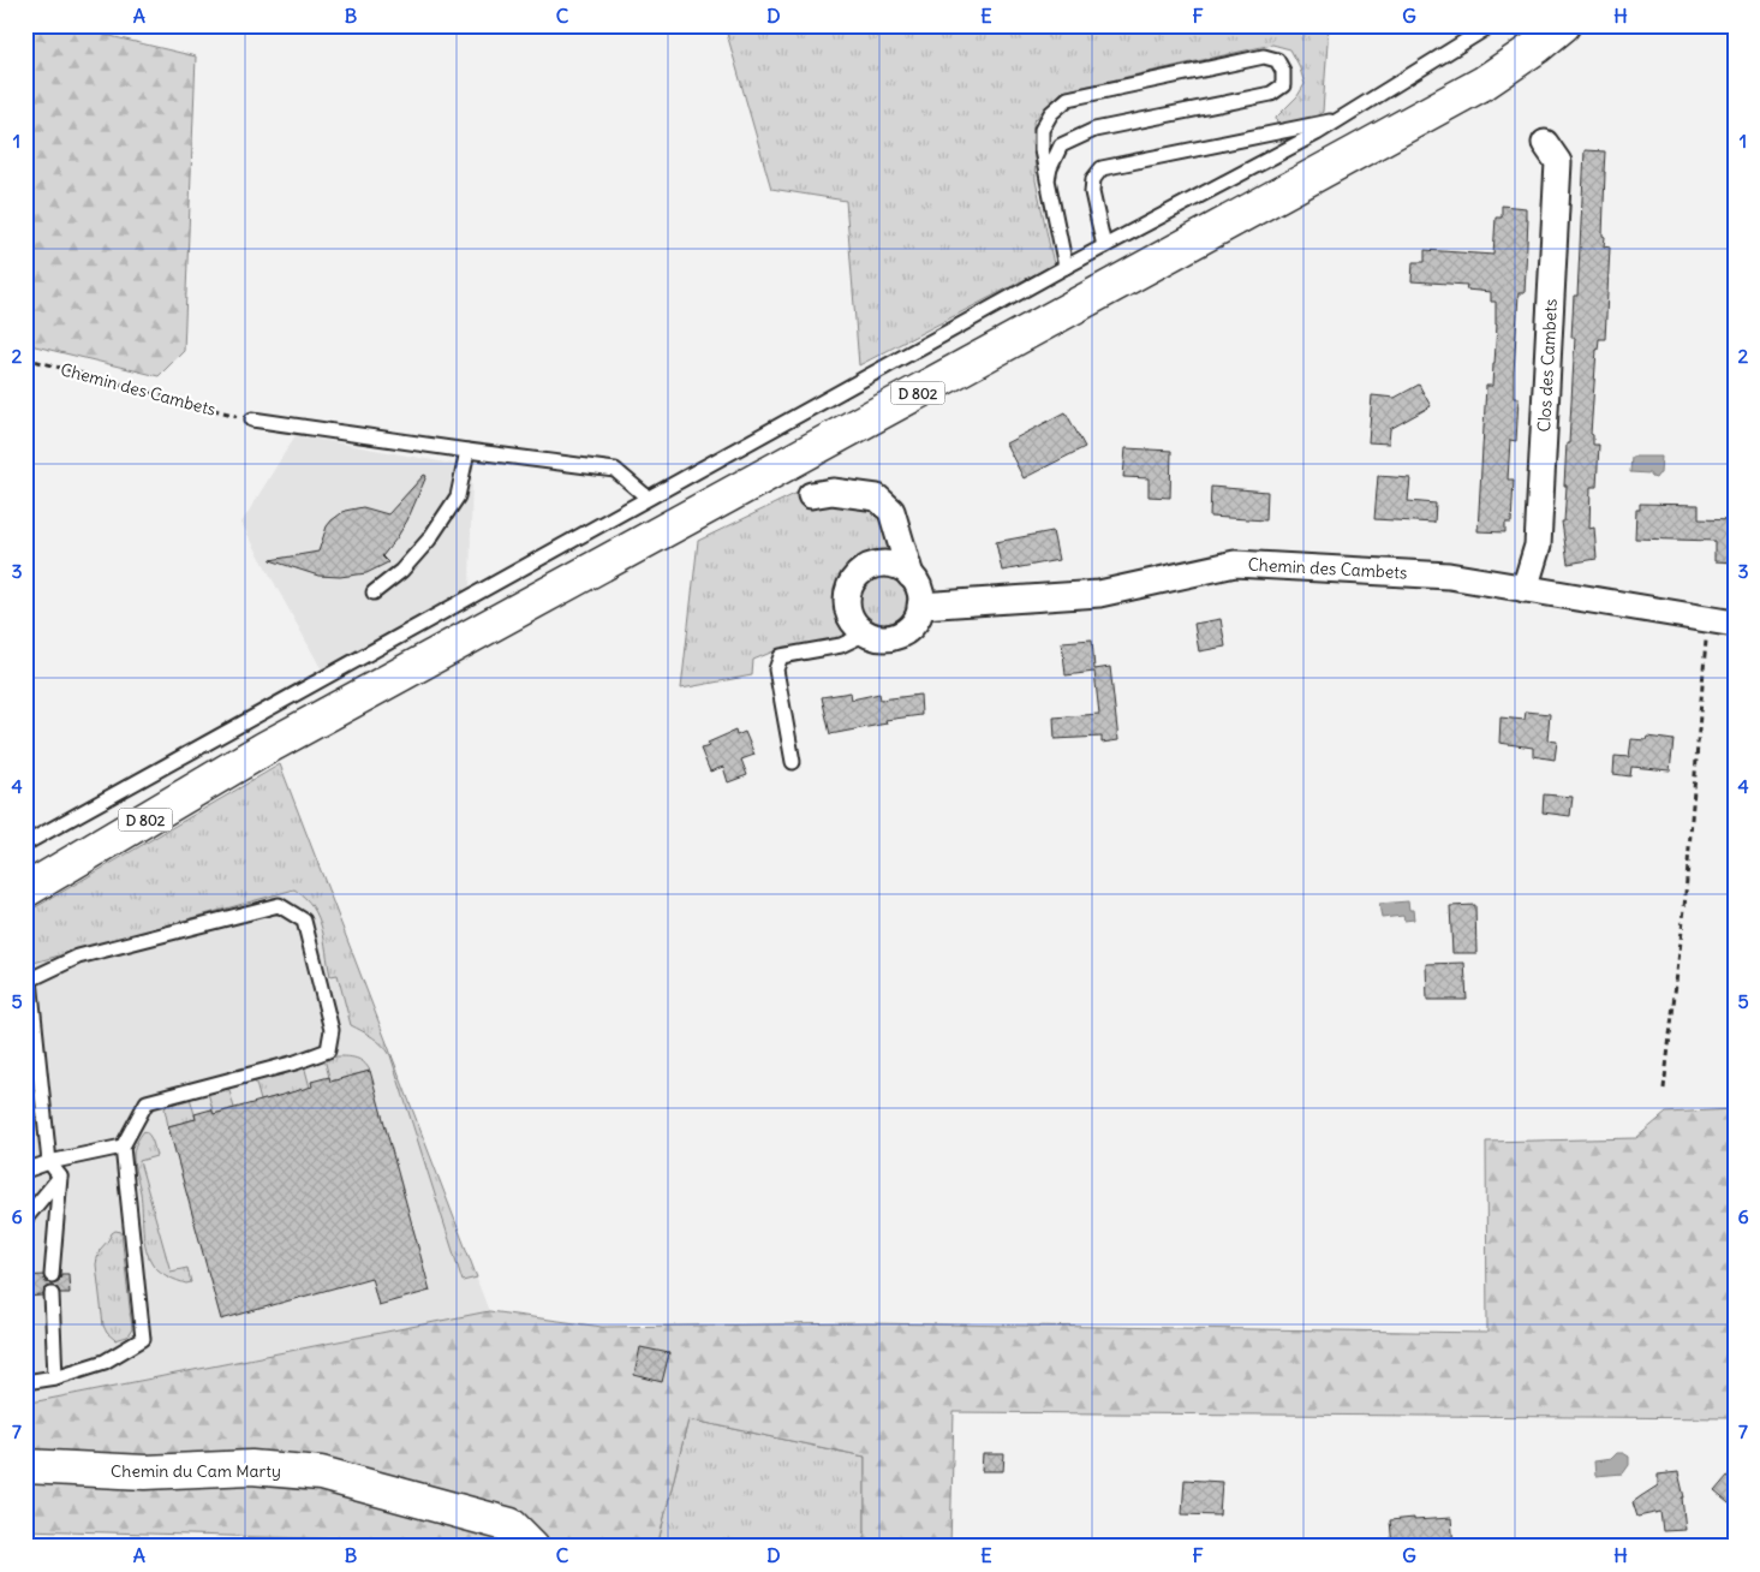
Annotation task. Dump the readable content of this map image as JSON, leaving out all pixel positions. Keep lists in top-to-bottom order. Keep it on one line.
{"streets":{"main road":["D 802","Chemin du Cam Marty"],"street":["Clos des Cambets","Chemin des Cambets"]},"crossings":[["Clos des Cambets","Chemin des Cambets"]],"grid":{"columns":["A","B","C","D","E","F","G","H"],"rows":["1","2","3","4","5","6","7"]}}
